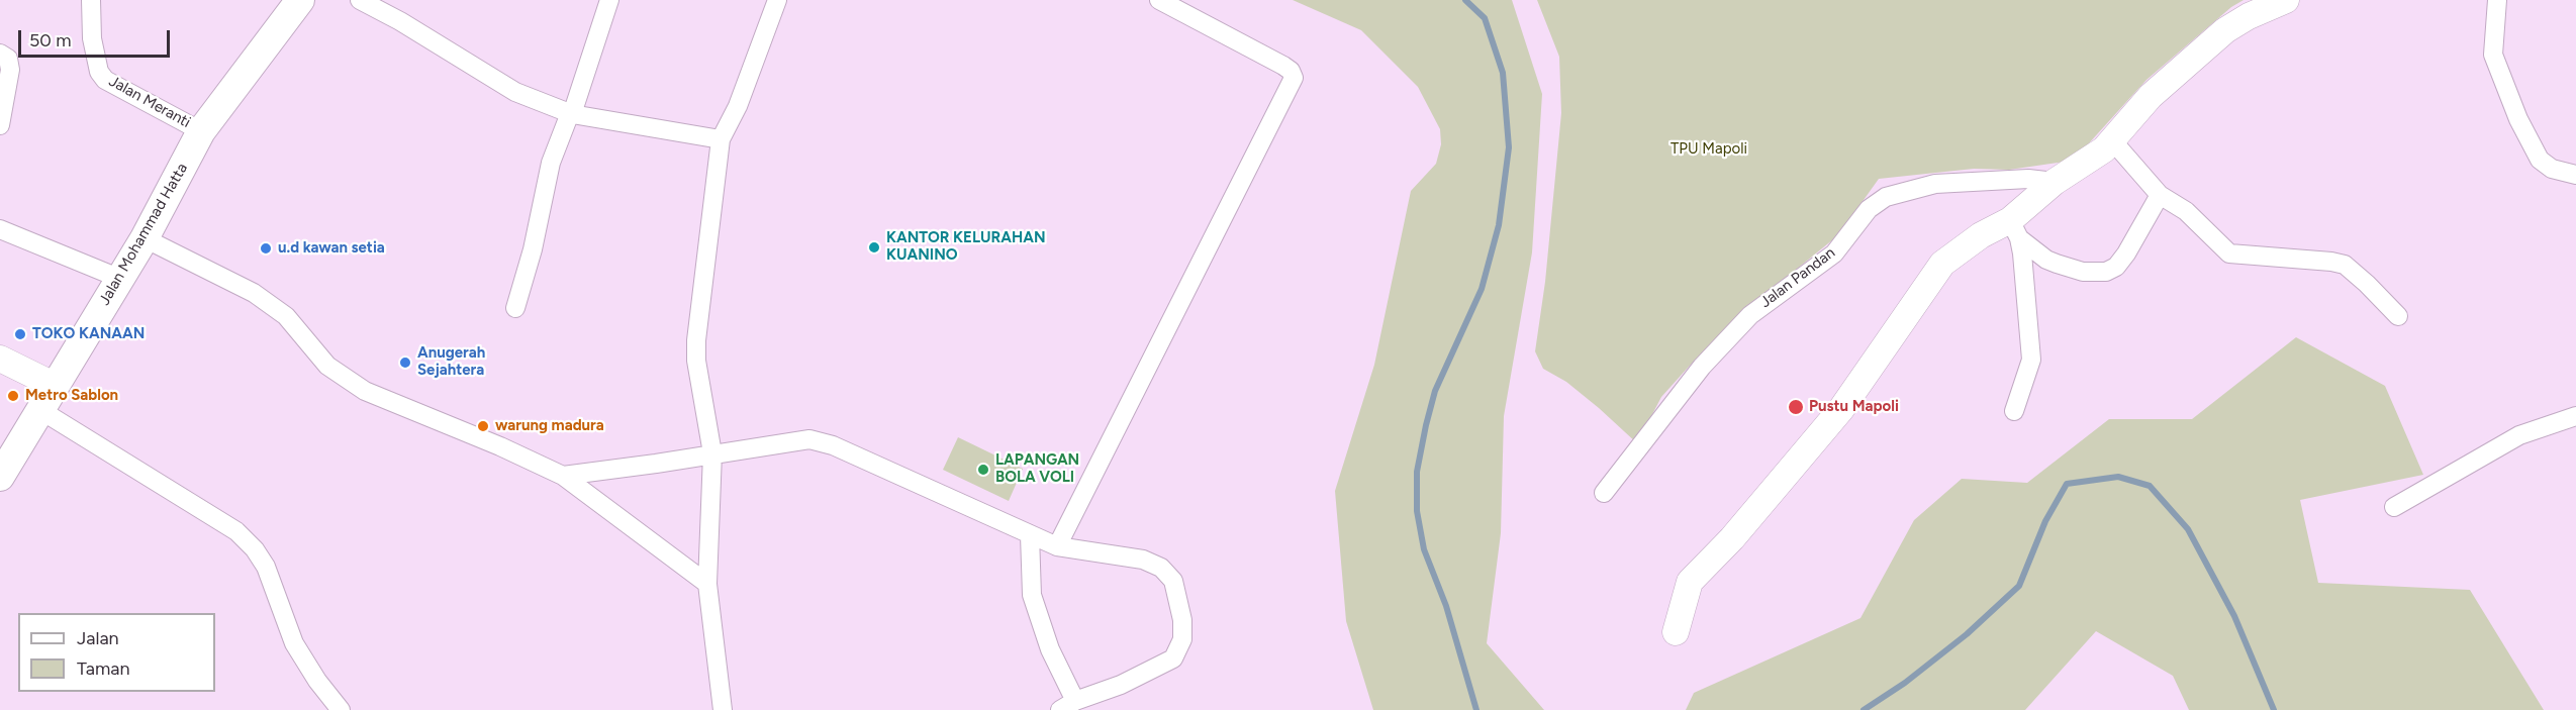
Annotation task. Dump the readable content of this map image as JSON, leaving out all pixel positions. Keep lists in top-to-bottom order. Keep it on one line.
{"streets":{"main road":["Jalan Mohammad Hatta"],"street":["Jalan Meranti","Jalan Pandan"]},"crossings":[["Jalan Meranti","Jalan Mohammad Hatta"]],"parks":["TPU Mapoli"],"places":["KANTOR KELURAHAN KUANINO","u.d kawan setia","TOKO KANAAN","Anugerah Sejahtera","Metro Sablon","Pustu Mapoli","warung madura","LAPANGAN BOLA VOLI"],"legend":["Jalan","Taman"],"scale_bar":"50 m"}
